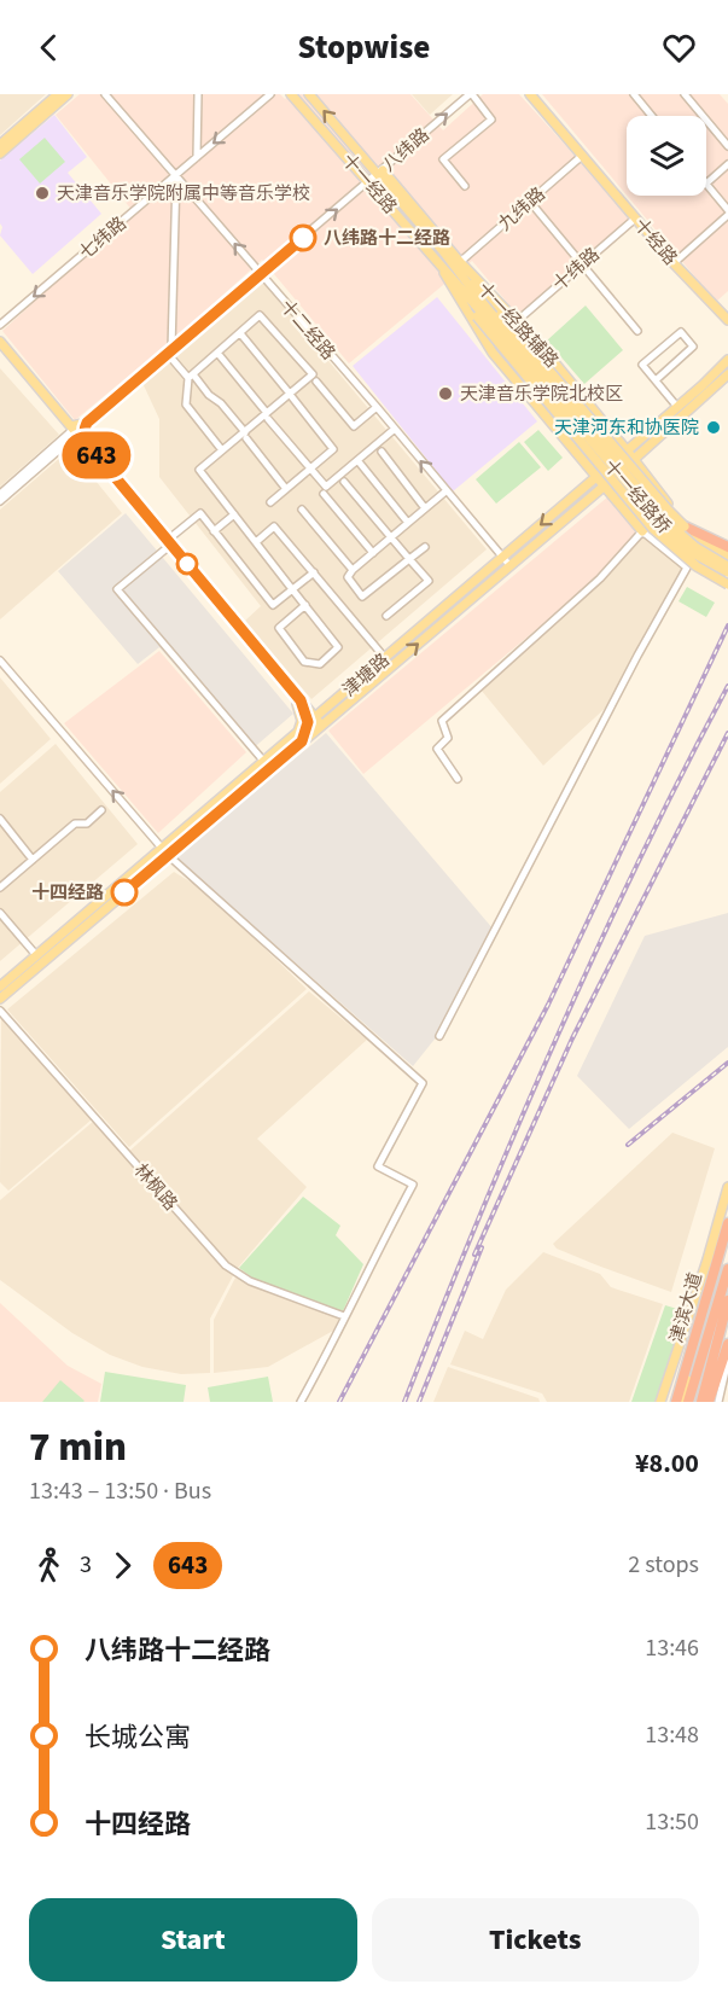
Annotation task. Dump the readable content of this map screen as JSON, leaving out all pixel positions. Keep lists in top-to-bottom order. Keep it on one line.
{"streets":{"highway":["津滨大道"],"main road":["十一经路","十经路","十一经路辅路","十一经路桥","津塘路"],"street":["八纬路","九纬路","七纬路","十纬路","十二经路","林枫路"]},"crossings":[["八纬路","十一经路"],["八纬路","十一经路辅路"],["八纬路","十二经路"],["十一经路","十一经路辅路"],["十一经路","十一经路桥"],["九纬路","十经路"],["九纬路","十一经路辅路"],["七纬路","十二经路"],["十经路","十纬路"],["十纬路","十一经路辅路"],["十一经路辅路","十一经路桥"],["十一经路辅路","津塘路"],["十二经路","津塘路"]],"one_way":["八纬路","七纬路"],"places":["天津音乐学院附属中等音乐学校","八纬路十二经路","天津音乐学院北校区","天津河东和协医院","十四经路"],"lines":["bus line 643"],"page":{"header":"Stopwise","on_map":"643","heading":["7 min","13:43 – 13:50 · Bus","¥8.00"],"legs":["3","643","2 stops"],"list":[{"name":"八纬路十二经路","value":"13:46"},{"name":"长城公寓","value":"13:48"},{"name":"十四经路","value":"13:50"}],"buttons":["Start","Tickets"]}}
